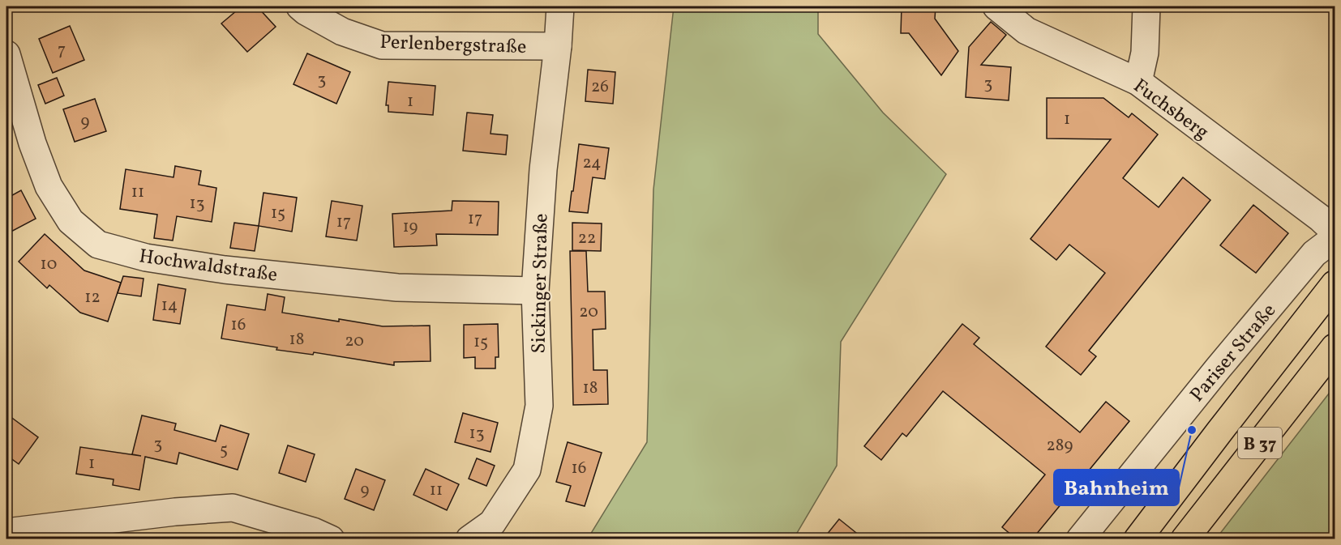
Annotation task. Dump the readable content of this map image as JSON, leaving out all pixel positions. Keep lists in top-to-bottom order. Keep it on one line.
{"streets":{"main road":["Pariser Straße","B 37"],"street":["Perlenbergstraße","Fuchsberg","Hochwaldstraße","Sickinger Straße"]},"crossings":[["Perlenbergstraße","Sickinger Straße"],["Hochwaldstraße","Sickinger Straße"]],"places":["Bahnheim"],"house_numbers":["7","3","3","26","1","1","9","24","11","13","15","17","17","19","22","10","12","14","20","16","18","20","15","18","13","3","289","5","1","16","9","11"]}
